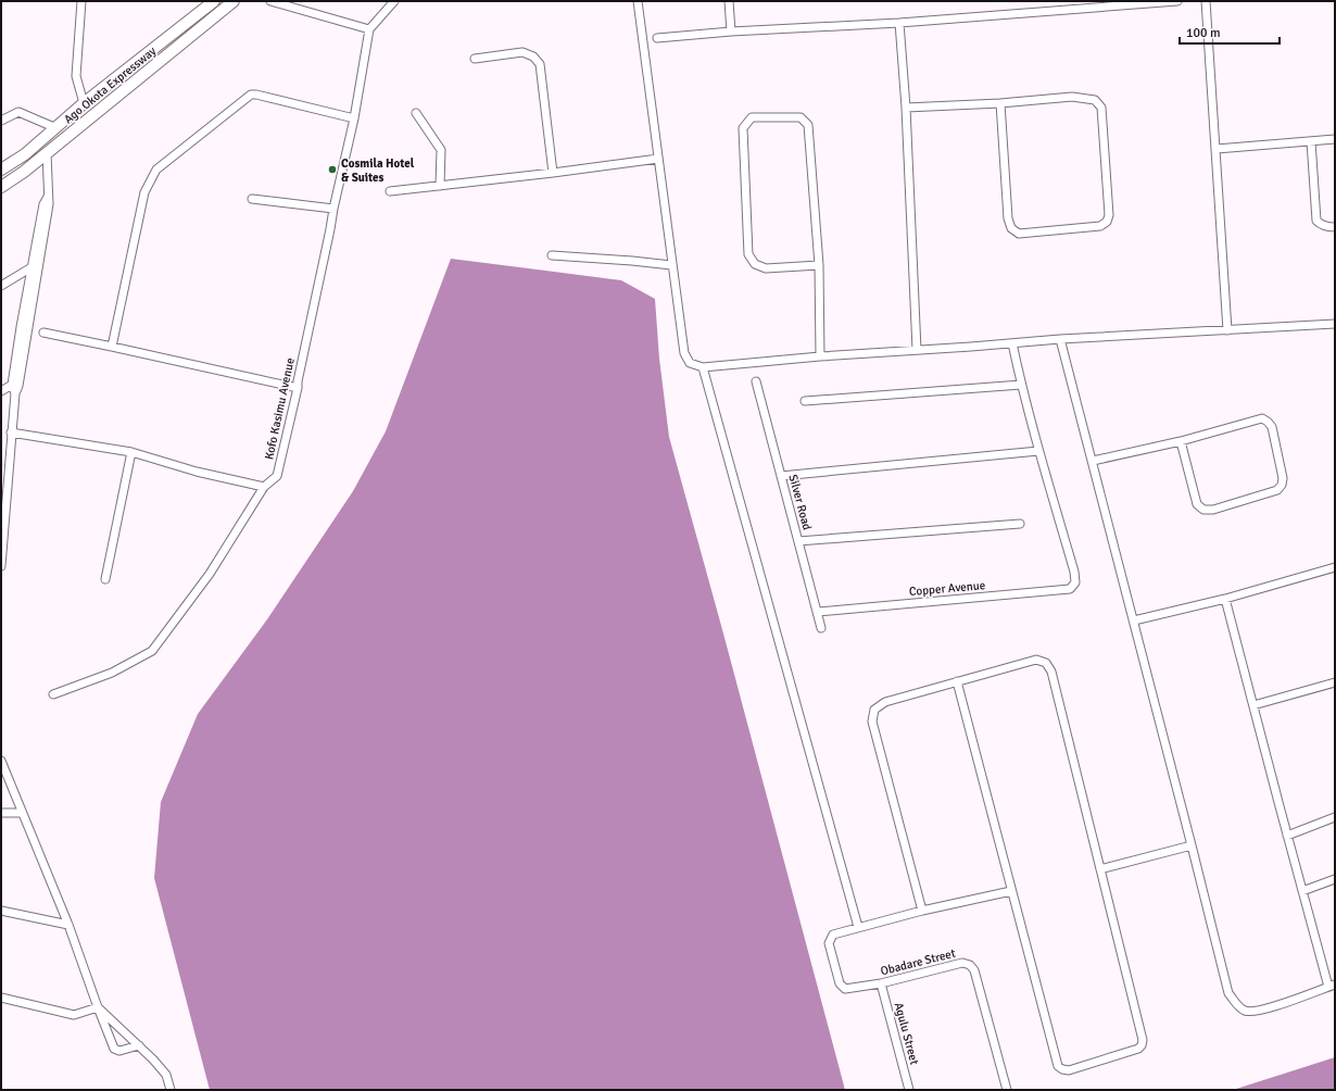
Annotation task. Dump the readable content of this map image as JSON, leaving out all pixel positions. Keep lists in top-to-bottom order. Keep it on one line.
{"streets":{"main road":["Ago Okota Expressway"],"street":["Kofo Kasimu Avenue","Silver Road","Copper Avenue","Obadare Street","Agulu Street"]},"crossings":[["Silver Road","Copper Avenue"],["Obadare Street","Agulu Street"]],"places":["Cosmila Hotel & Suites"],"scale_bar":"100 m"}
